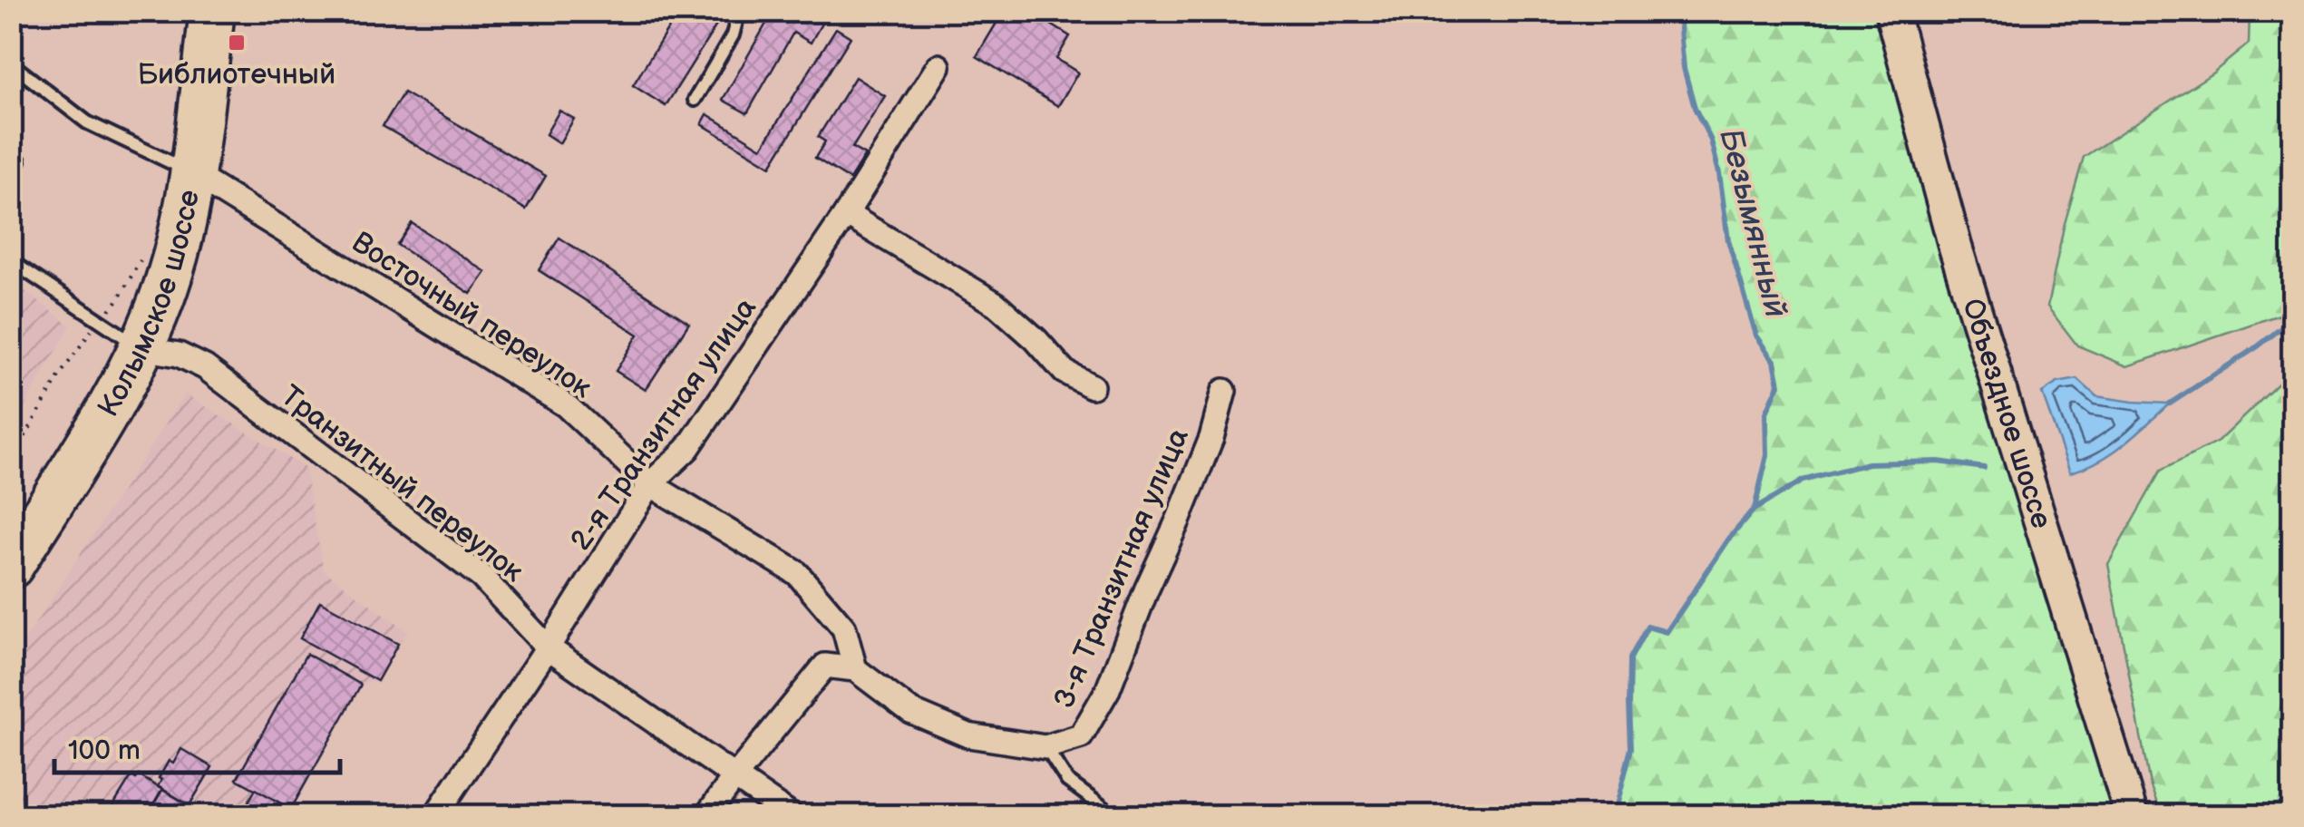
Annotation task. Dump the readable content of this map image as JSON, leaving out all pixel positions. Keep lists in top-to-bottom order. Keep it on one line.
{"streets":{"highway":["Колымское шоссе"],"street":["Восточный переулок","Объездное шоссе","2-я Транзитная улица","Транзитный переулок","3-я Транзитная улица"]},"crossings":[["Колымское шоссе","Восточный переулок"],["Колымское шоссе","Транзитный переулок"],["Восточный переулок","2-я Транзитная улица"],["Восточный переулок","3-я Транзитная улица"],["2-я Транзитная улица","Транзитный переулок"]],"water":["Безымянный"],"places":{"transit":["Библиотечный"]},"scale_bar":"100 m"}
